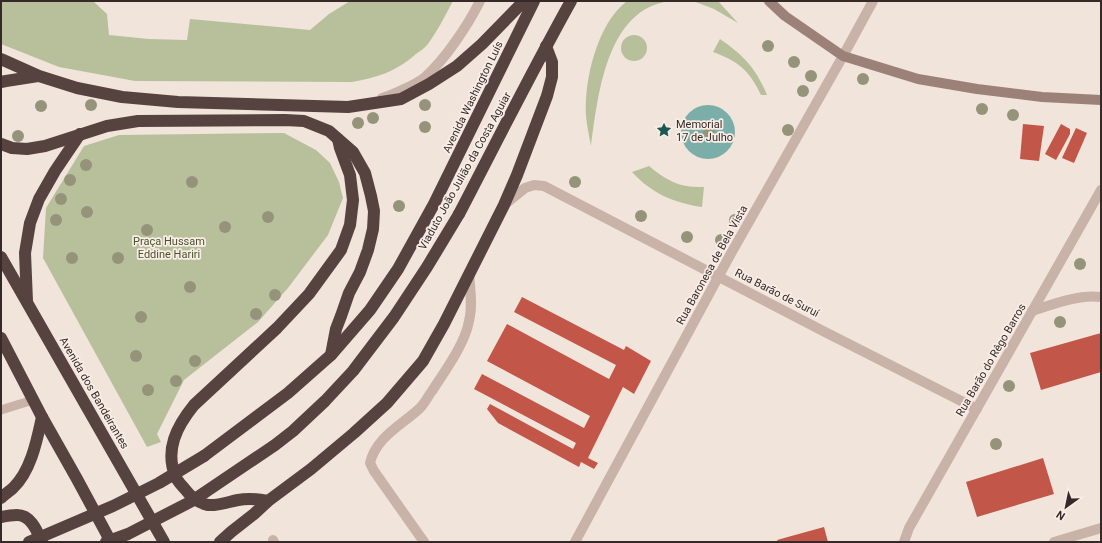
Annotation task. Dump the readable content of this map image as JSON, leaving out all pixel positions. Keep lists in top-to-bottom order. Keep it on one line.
{"streets":{"highway":["Avenida Washington Luís","Viaduto João Julião da Costa Aguiar","Avenida dos Bandeirantes"],"street":["Rua Baronesa de Bela Vista","Rua Barão de Suruí","Rua Barão do Rêgo Barros"]},"crossings":[["Avenida Washington Luís","Viaduto João Julião da Costa Aguiar"],["Rua Baronesa de Bela Vista","Rua Barão de Suruí"],["Rua Barão de Suruí","Rua Barão do Rêgo Barros"]],"parks":["Praça Hussam Eddine Hariri"],"places":{"place":["Memorial 17 de Julho"]},"north":"bottom left"}
